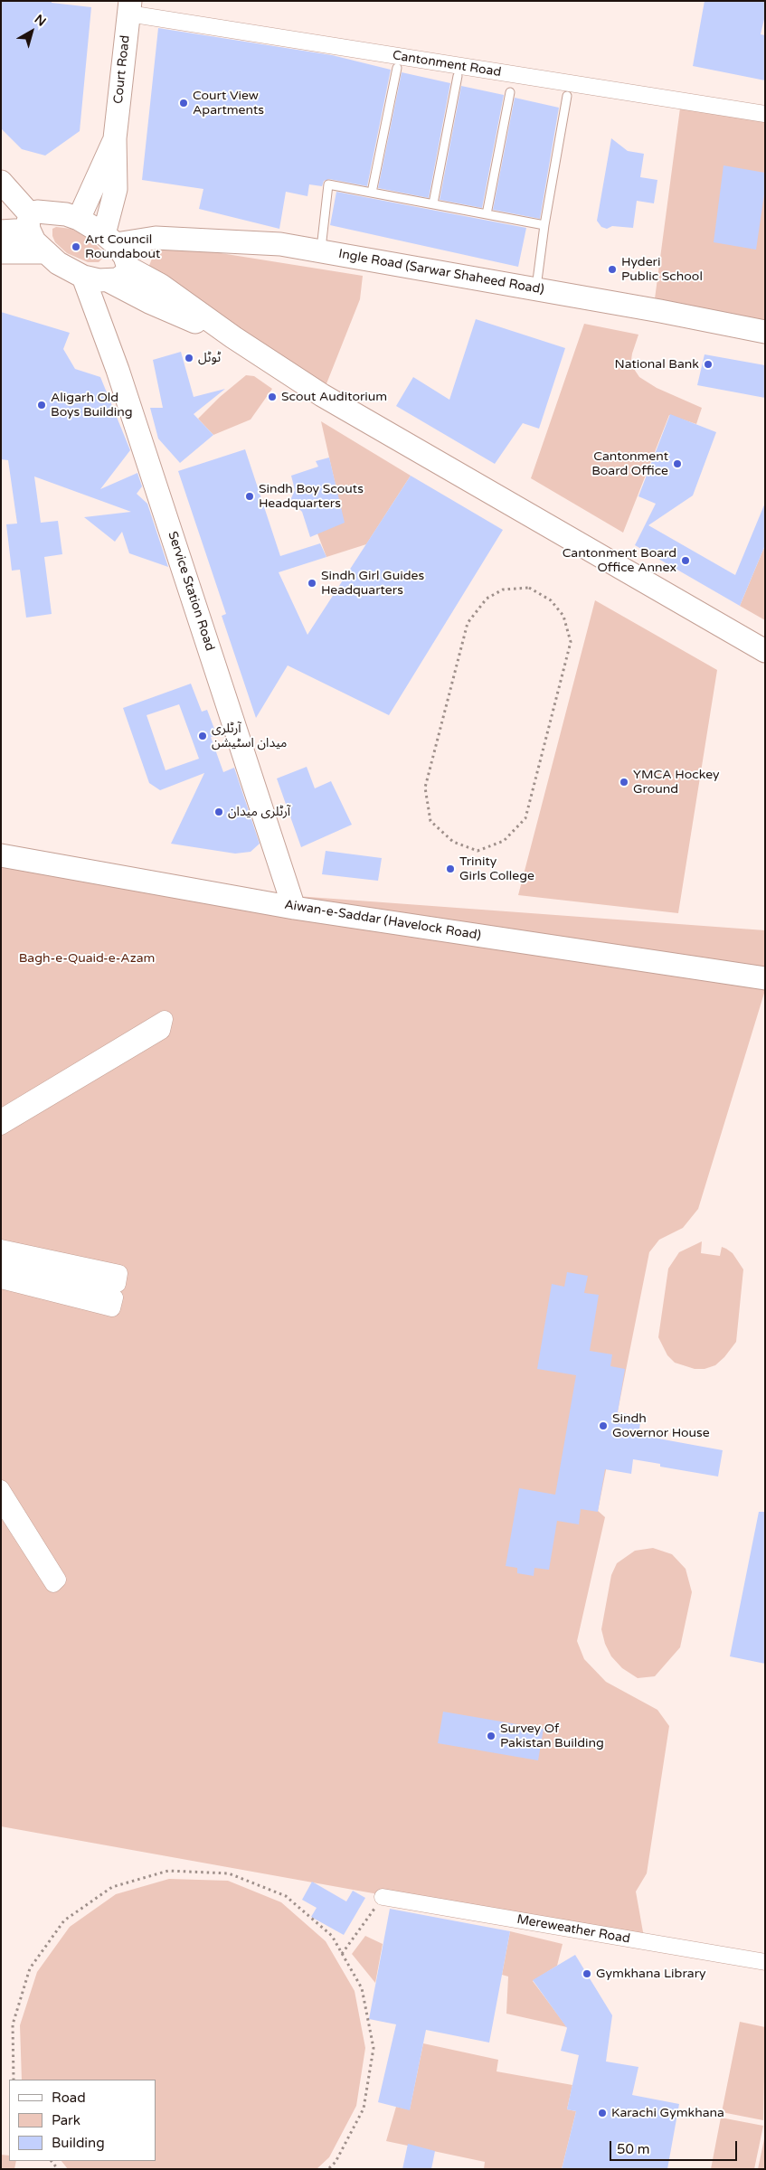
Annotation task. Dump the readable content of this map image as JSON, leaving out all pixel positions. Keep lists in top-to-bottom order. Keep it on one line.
{"streets":{"main road":["Court Road","Ingle Road (Sarwar Shaheed Road)","Service Station Road","Aiwan-e-Saddar (Havelock Road)"],"street":["Cantonment Road","Mereweather Road"]},"crossings":[["Cantonment Road","Court Road"],["Court Road","Ingle Road (Sarwar Shaheed Road)"],["Service Station Road","Aiwan-e-Saddar (Havelock Road)"]],"parks":["Bagh-e-Quaid-e-Azam"],"places":["Court View Apartments","Art Council Roundabout","Hyderi Public School","ٹوٹل","National Bank","Scout Auditorium","Aligarh Old Boys Building","Cantonment Board Office","Sindh Boy Scouts Headquarters","Cantonment Board Office Annex","Sindh Girl Guides Headquarters","آرٹلری میدان اسٹیشن","YMCA Hockey Ground","آرٹلری میدان","Trinity Girls College","Sindh Governor House","Survey Of Pakistan Building","Gymkhana Library","Karachi Gymkhana"],"legend":["Road","Park","Building"],"scale_bar":"50 m","north":"top right"}
